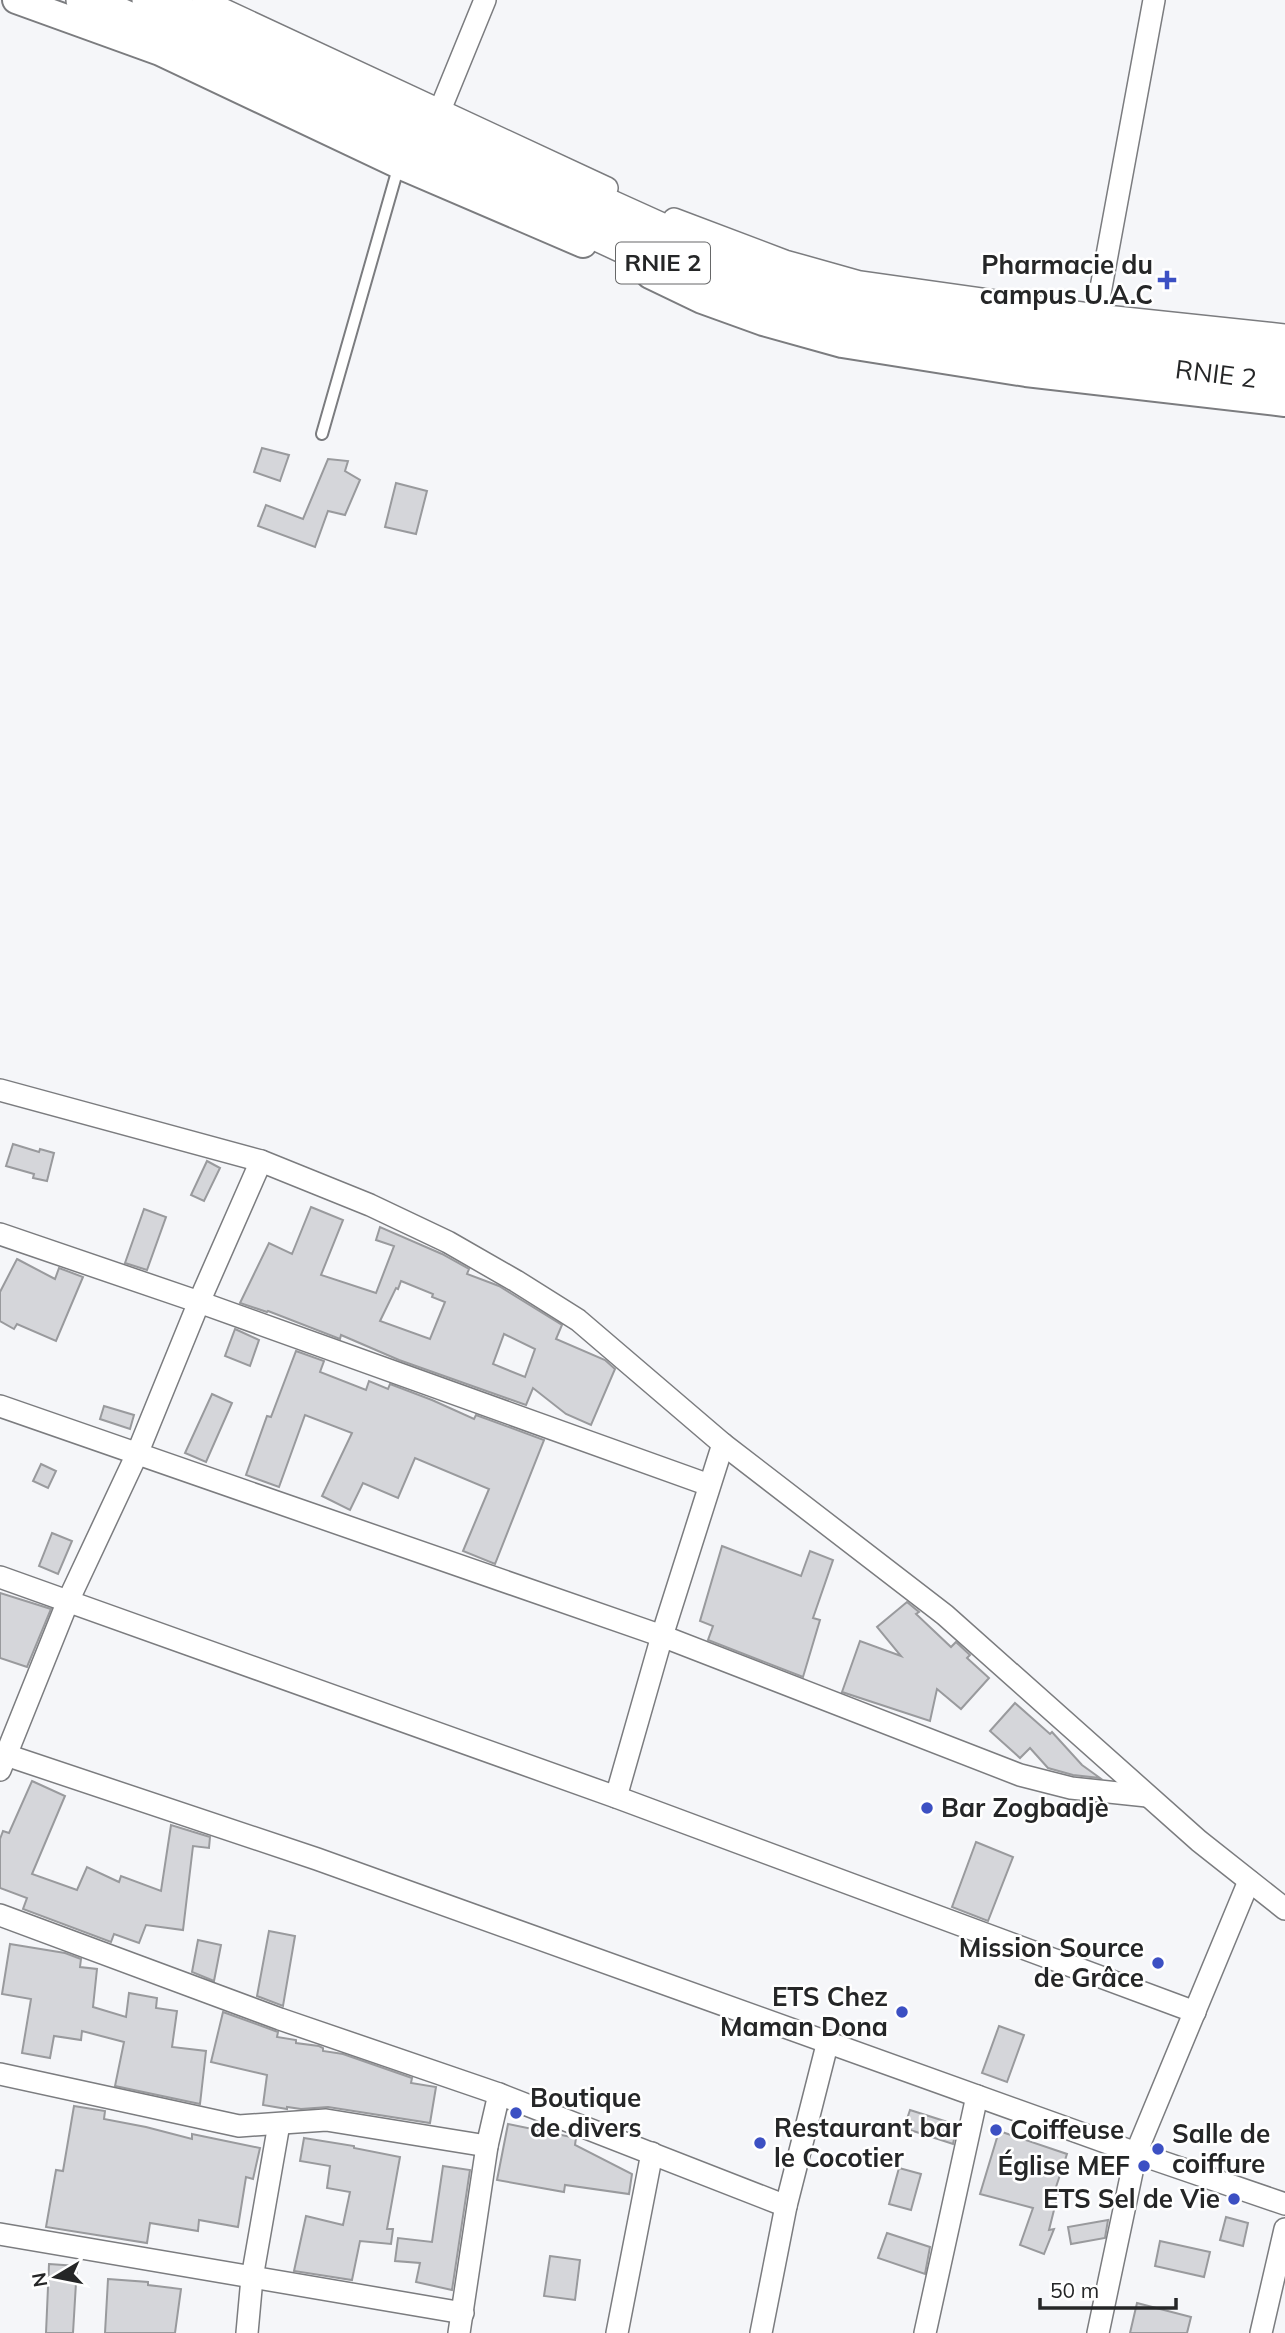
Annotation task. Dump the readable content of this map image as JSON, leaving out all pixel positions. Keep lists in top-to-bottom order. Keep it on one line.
{"streets":{"highway":["RNIE 2"]},"places":{"health":["Pharmacie du campus U.A.C"],"other":["Bar Zogbadjè","Mission Source de Grâce","ETS Chez Maman Dona","Boutique de divers","Coiffeuse","Restaurant bar le Cocotier","Salle de coiffure","Église MEF","ETS Sel de Vie"]},"scale_bar":"50 m","north":"left"}
